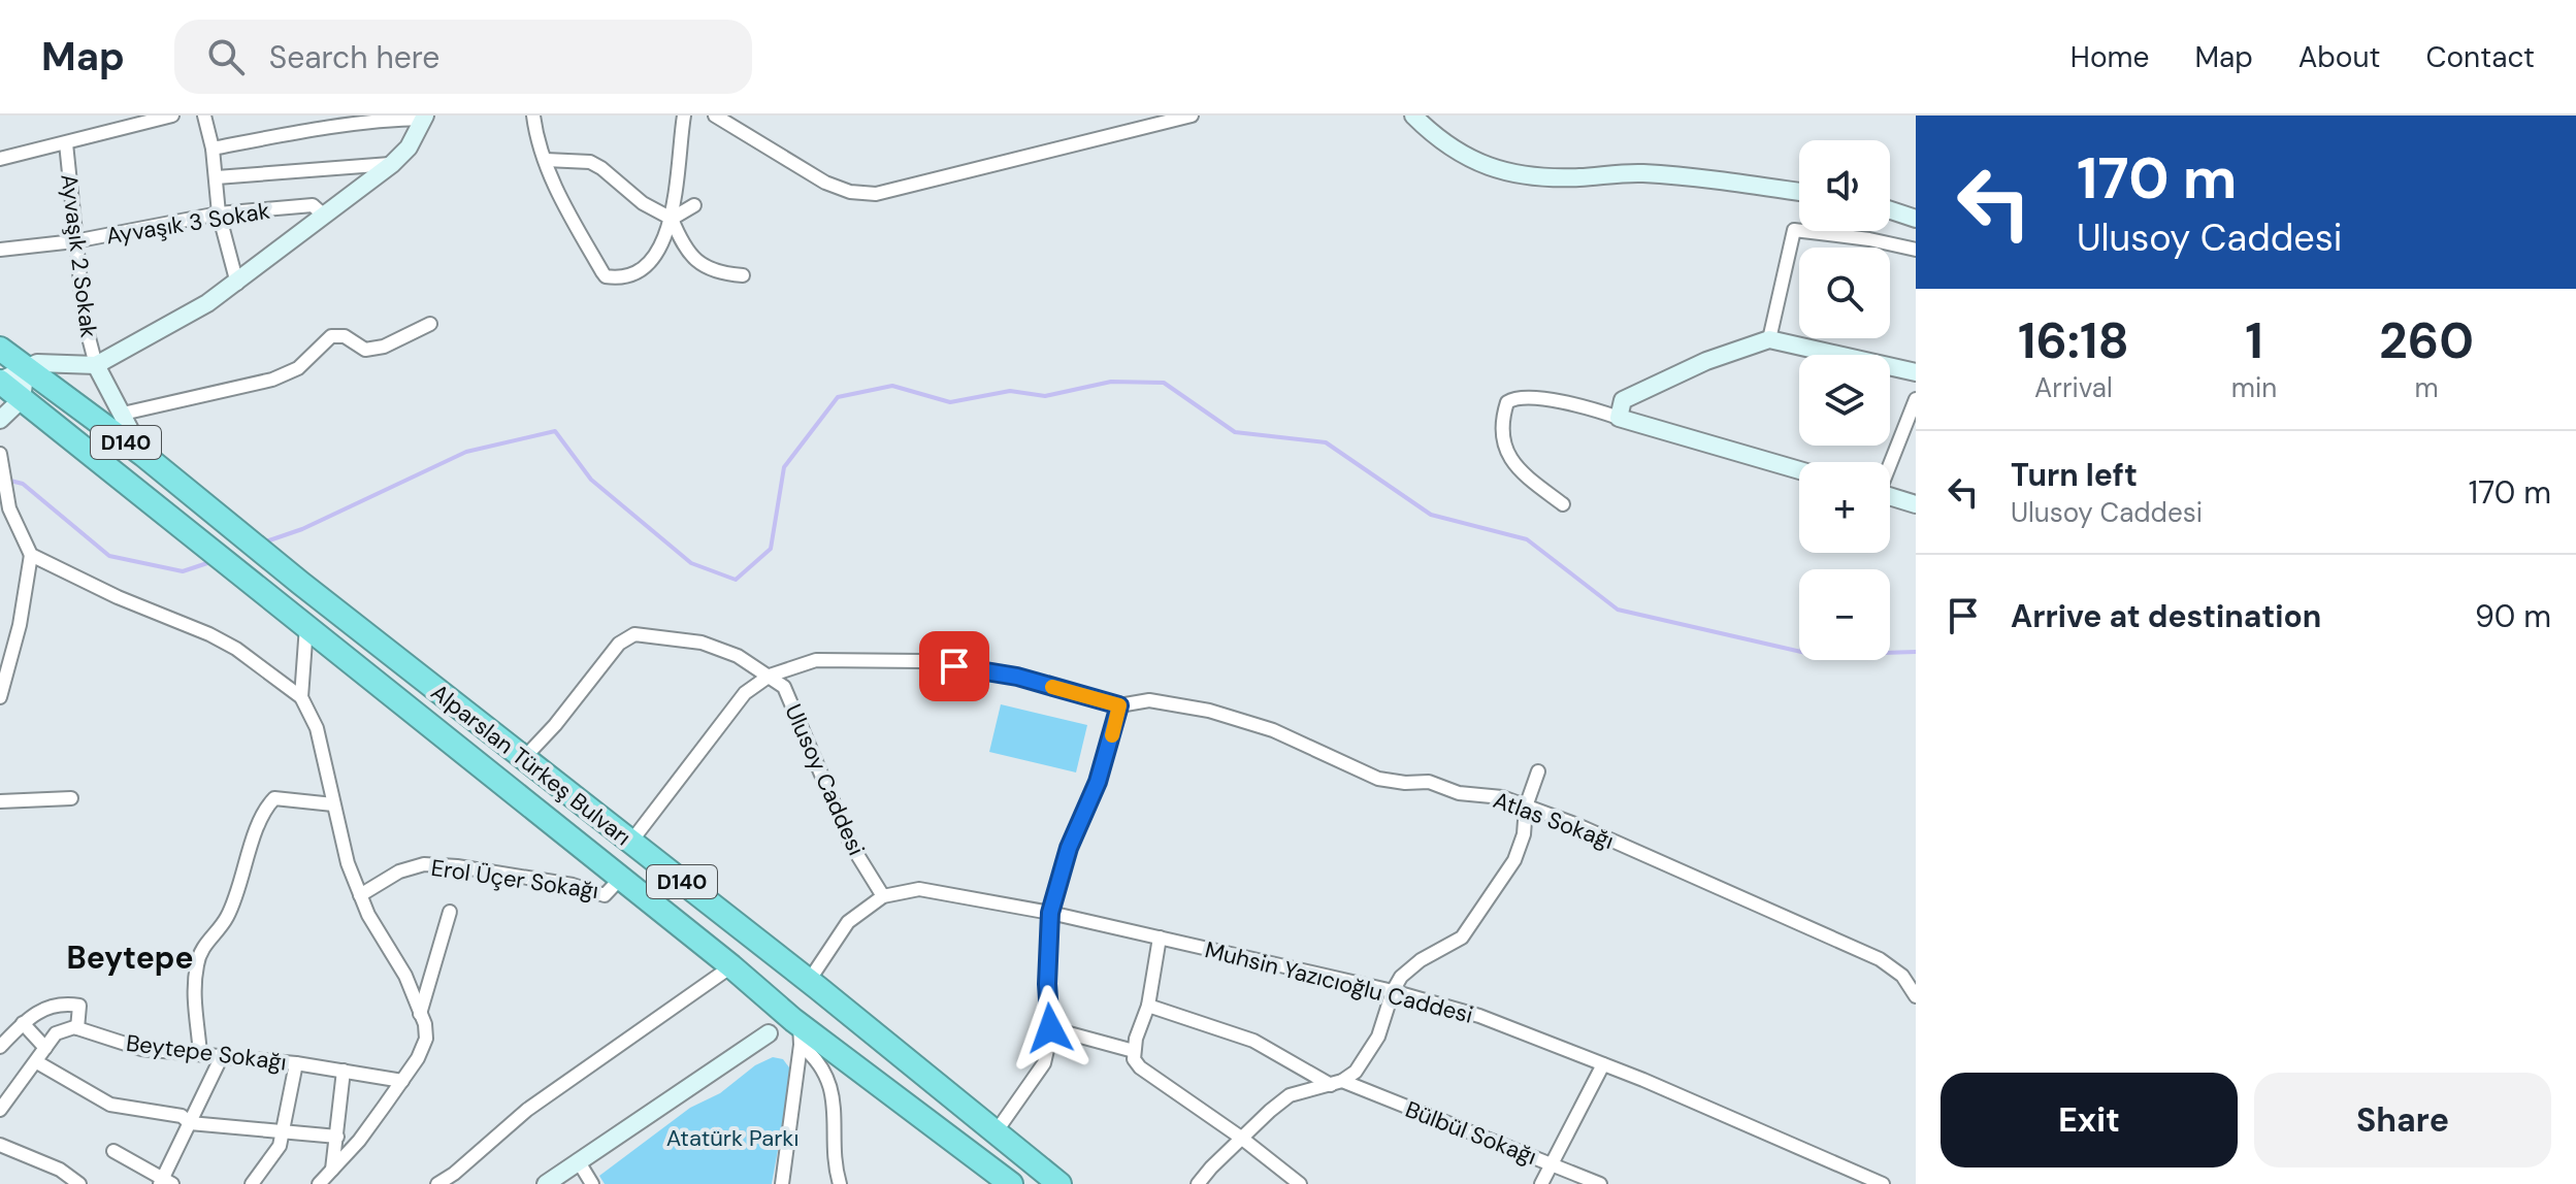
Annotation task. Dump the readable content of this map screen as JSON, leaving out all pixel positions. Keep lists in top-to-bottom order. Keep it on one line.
{"streets":{"highway":["D140","Alparslan Türkeş Bulvarı"],"street":["Ayvaşık 3 Sokak","Ayvaşık 2 Sokak","Ulusoy Caddesi","Atlas Sokağı","Erol Üçer Sokağı","Muhsin Yazıcıoğlu Caddesi","Beytepe Sokağı","Bülbül Sokağı"]},"crossings":[["Ayvaşık 3 Sokak","Ayvaşık 2 Sokak"],["Ayvaşık 2 Sokak","Alparslan Türkeş Bulvarı"],["Alparslan Türkeş Bulvarı","Erol Üçer Sokağı"],["Alparslan Türkeş Bulvarı","Muhsin Yazıcıoğlu Caddesi"],["Ulusoy Caddesi","Atlas Sokağı"],["Ulusoy Caddesi","Muhsin Yazıcıoğlu Caddesi"]],"districts":["Beytepe"],"parks":["Atatürk Parkı"],"page":{"header":"Map","search":"Search here","nav":["Home","Map","About","Contact"],"turn":["170 m","Ulusoy Caddesi"],"map_buttons":["+","−"],"eta":["16:18","Arrival","1","min","260","m"],"list":[{"name":"Turn left","note":"Ulusoy Caddesi","value":"170 m"},{"name":"Arrive at destination","value":"90 m"}],"buttons":["Exit","Share"]}}
